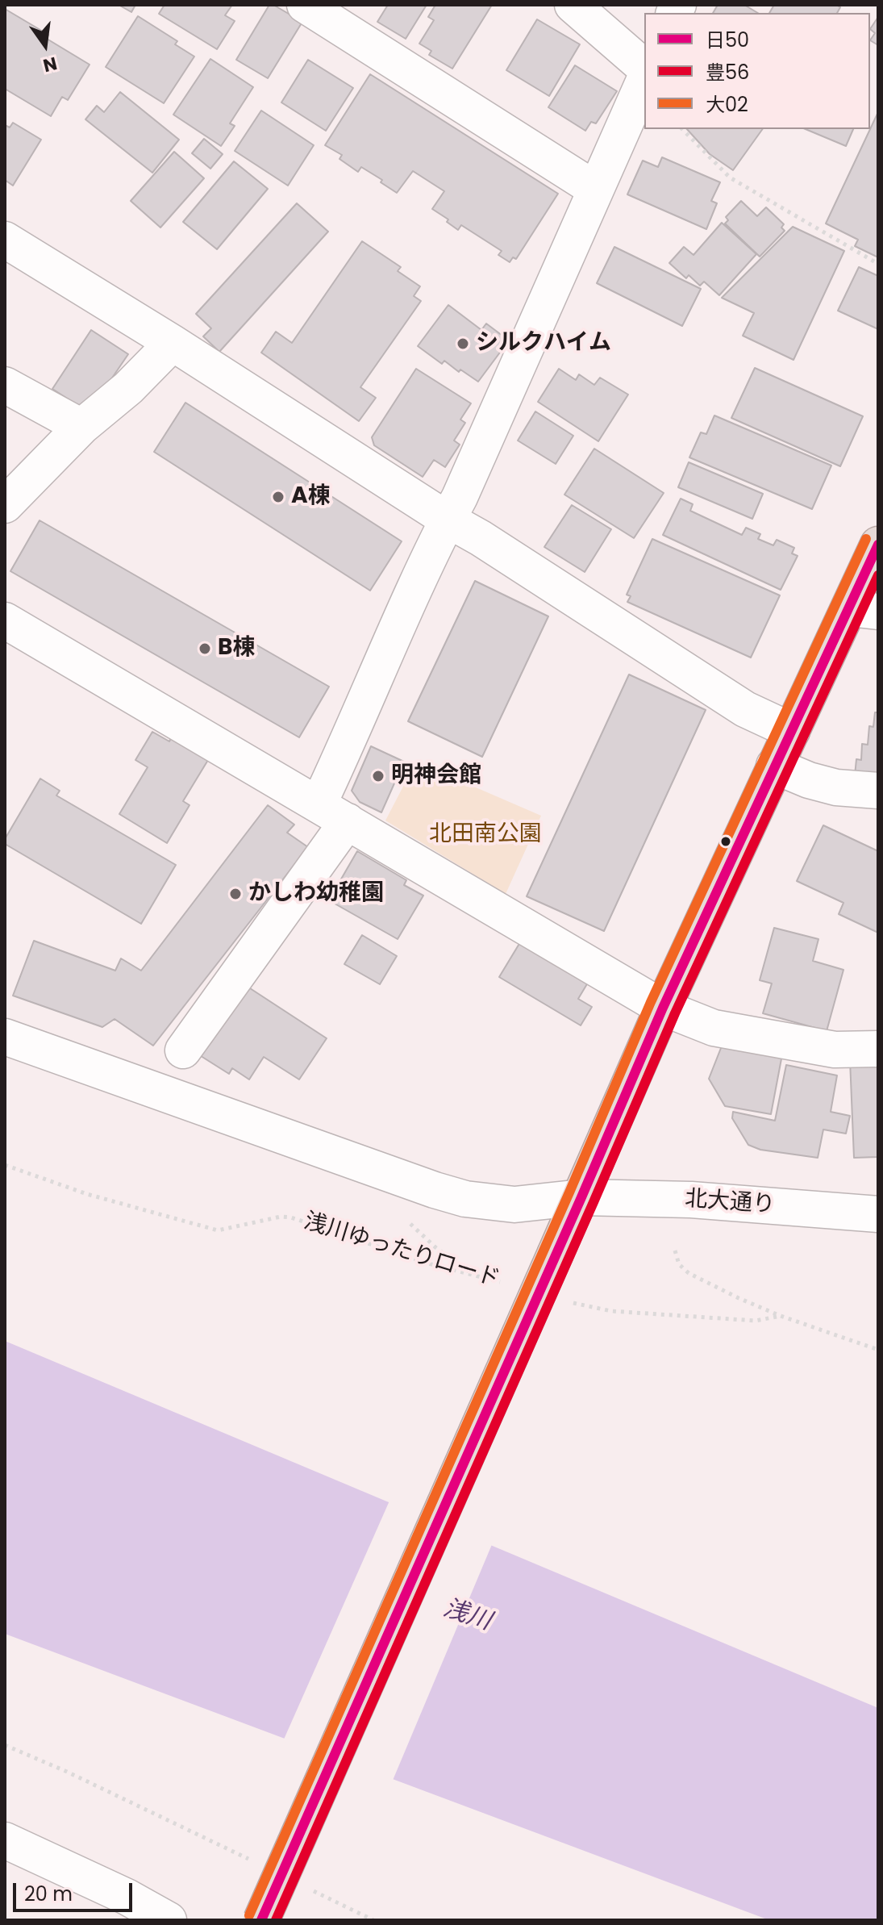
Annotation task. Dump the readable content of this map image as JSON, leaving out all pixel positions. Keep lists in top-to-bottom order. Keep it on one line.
{"streets":{"street":["北大通り"],"path":["浅川ゆったりロード"]},"water":["浅川"],"parks":["北田南公園"],"places":["シルクハイム","A棟","B棟","明神会館","かしわ幼稚園"],"lines":["transit line 大02","transit line 日50","transit line 豊56"],"legend":["日50","豊56","大02"],"scale_bar":"20 m","north":"bottom"}
